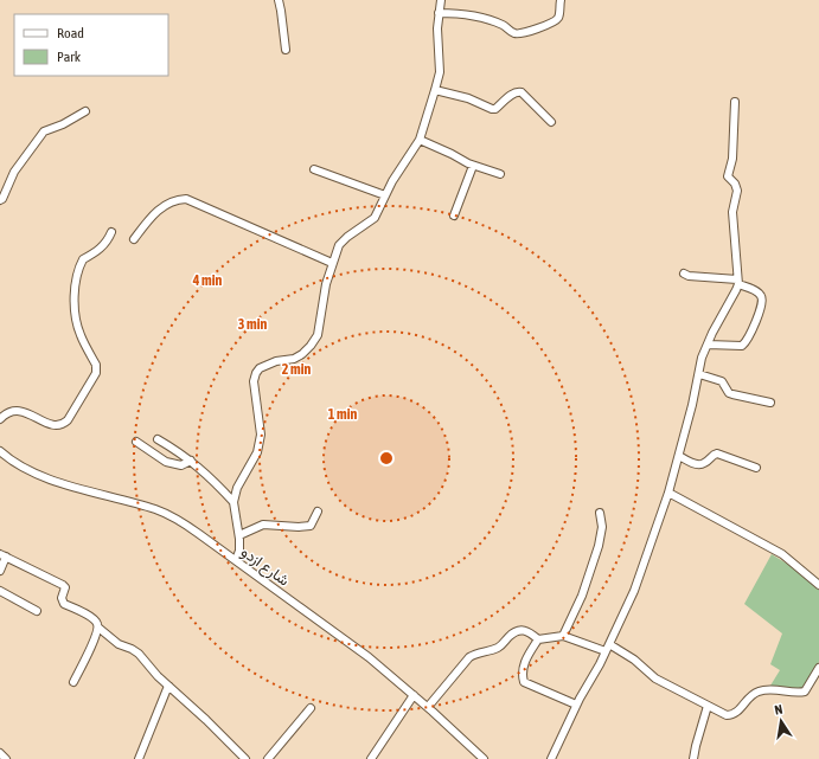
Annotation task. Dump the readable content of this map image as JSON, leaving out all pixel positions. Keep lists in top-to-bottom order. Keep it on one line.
{"streets":{"street":["شارع ازدو"]},"legend":["Road","Park"],"north":"top","rings":["4 min","3 min","2 min","1 min"]}
